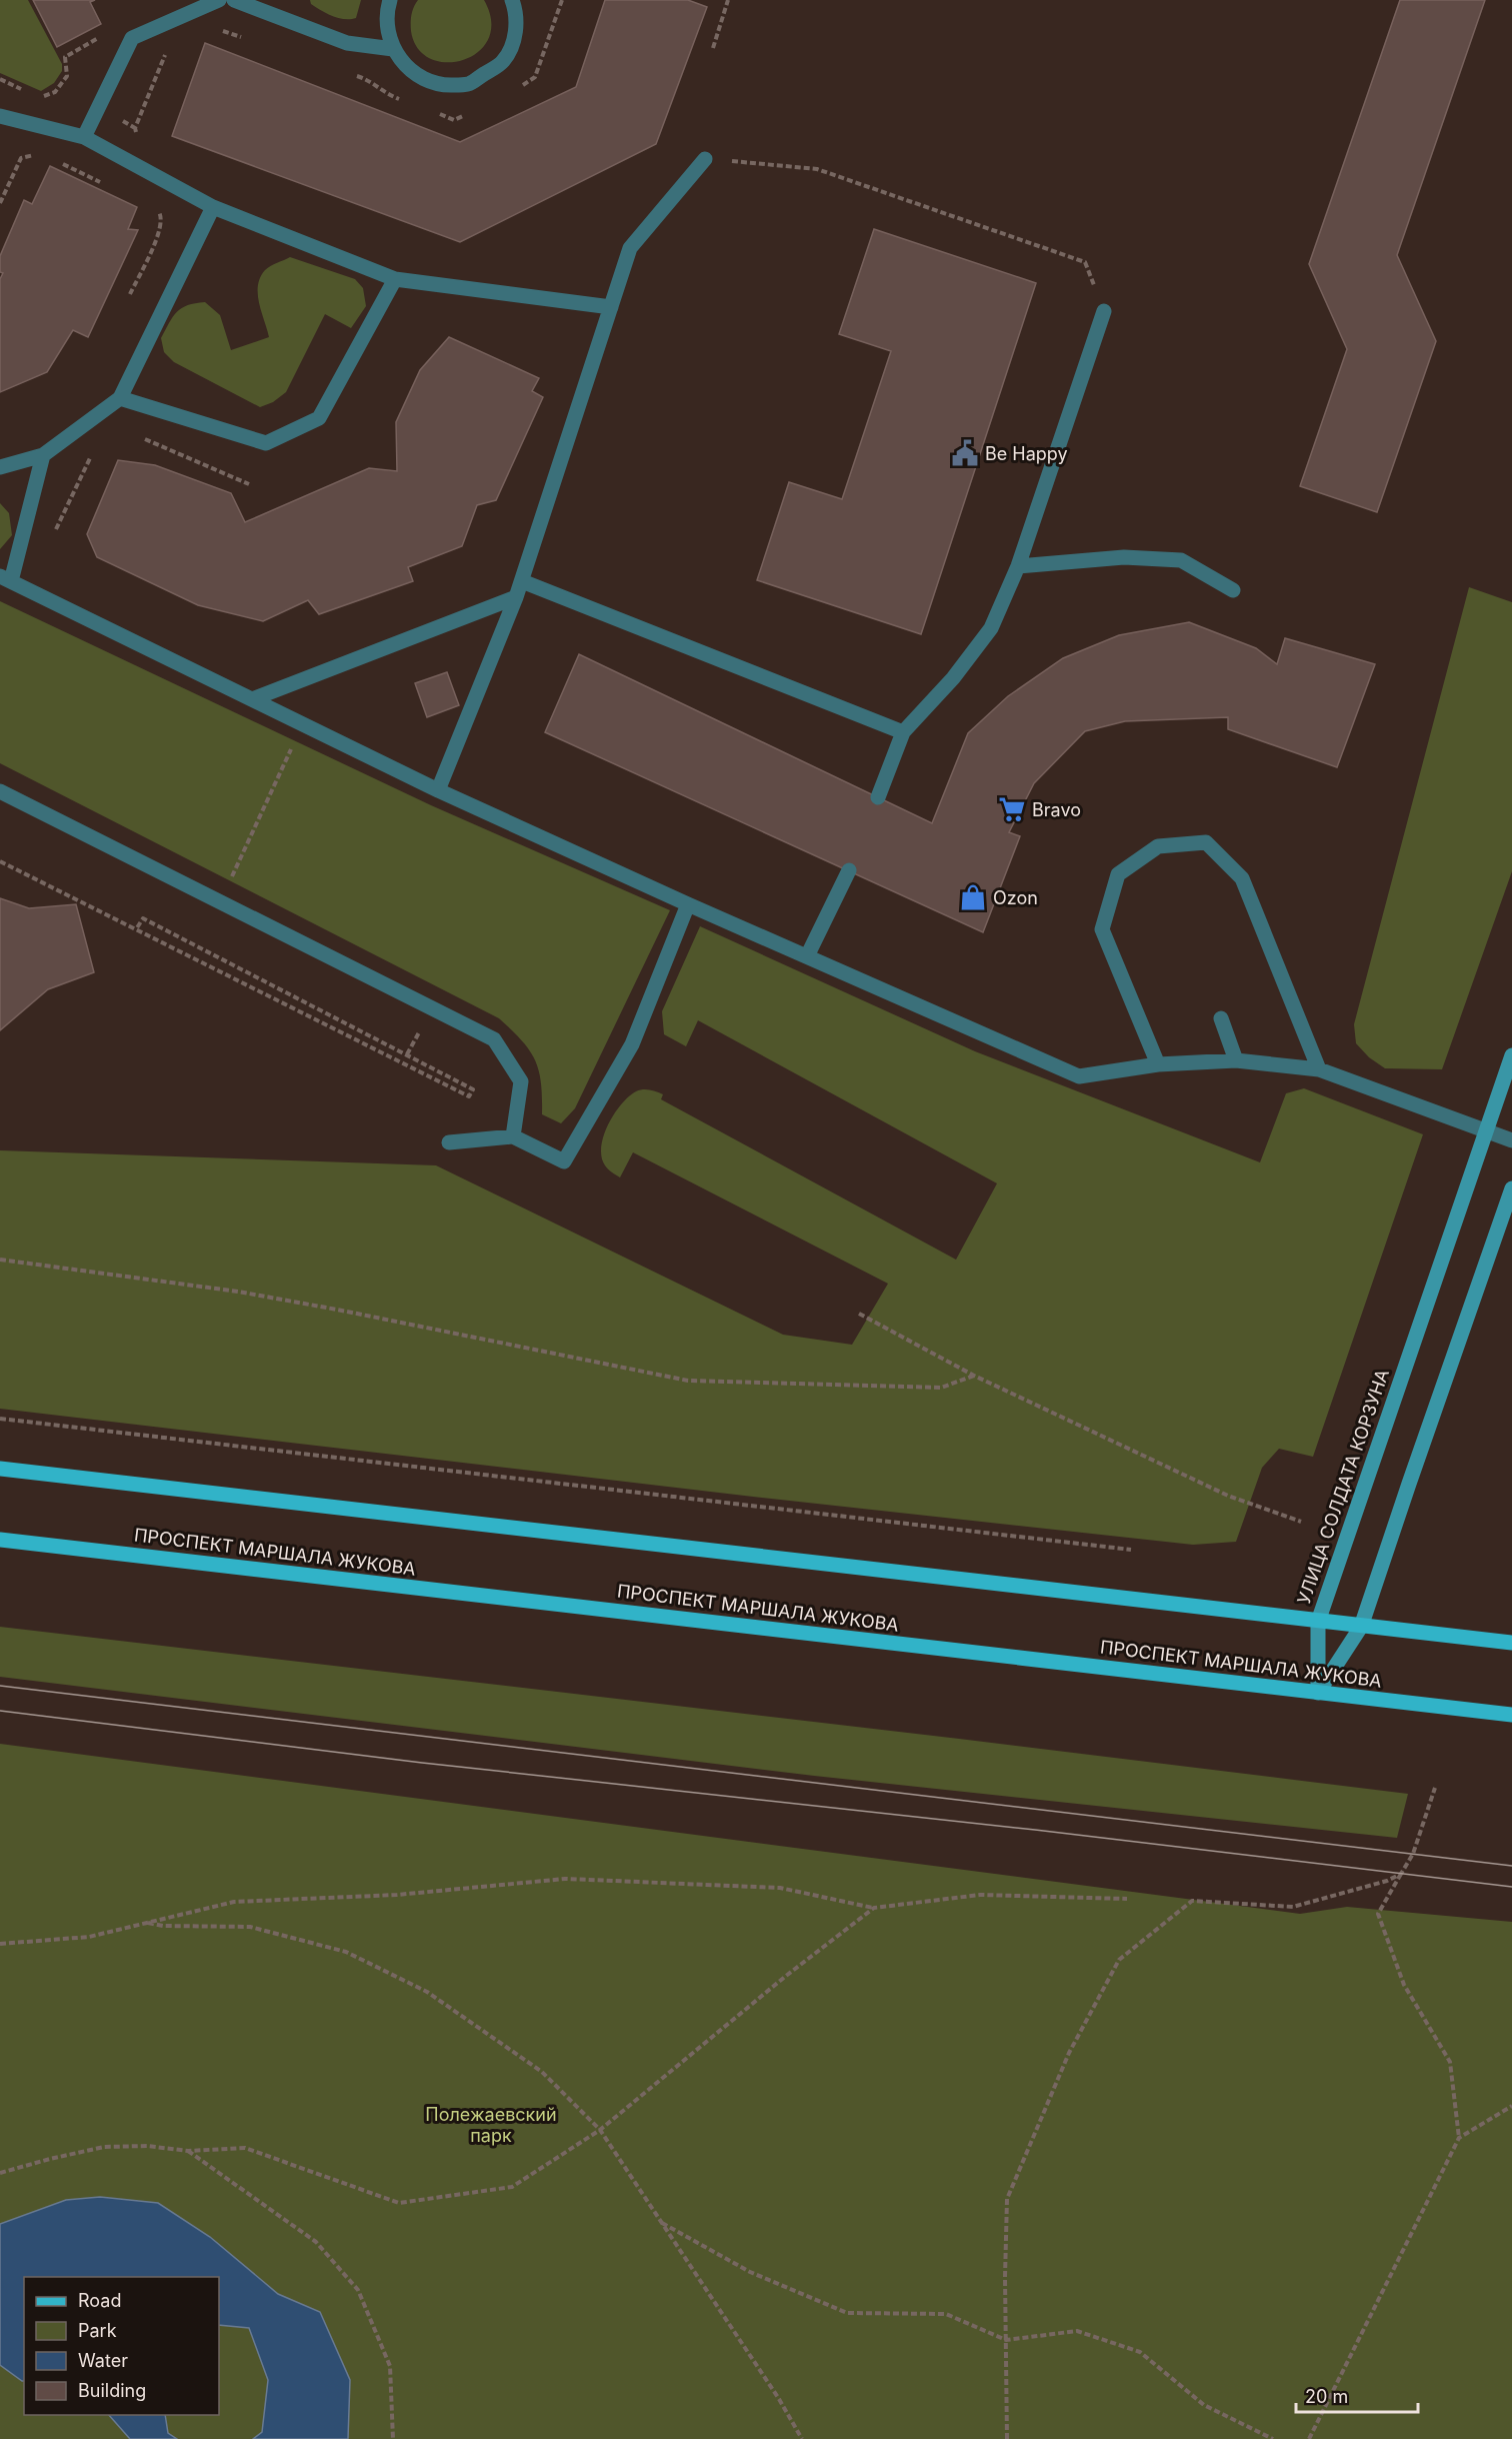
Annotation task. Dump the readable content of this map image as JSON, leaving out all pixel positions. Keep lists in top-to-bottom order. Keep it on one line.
{"streets":{"main road":["ПРОСПЕКТ МАРШАЛА ЖУКОВА"],"street":["УЛИЦА СОЛДАТА КОРЗУНА"]},"crossings":[["УЛИЦА СОЛДАТА КОРЗУНА","ПРОСПЕКТ МАРШАЛА ЖУКОВА"]],"parks":["Полежаевский парк"],"places":{"public building":["Be Happy"],"supermarket":["Bravo"],"shop":["Ozon"]},"legend":["Road","Park","Water","Building"],"scale_bar":"20 m"}
